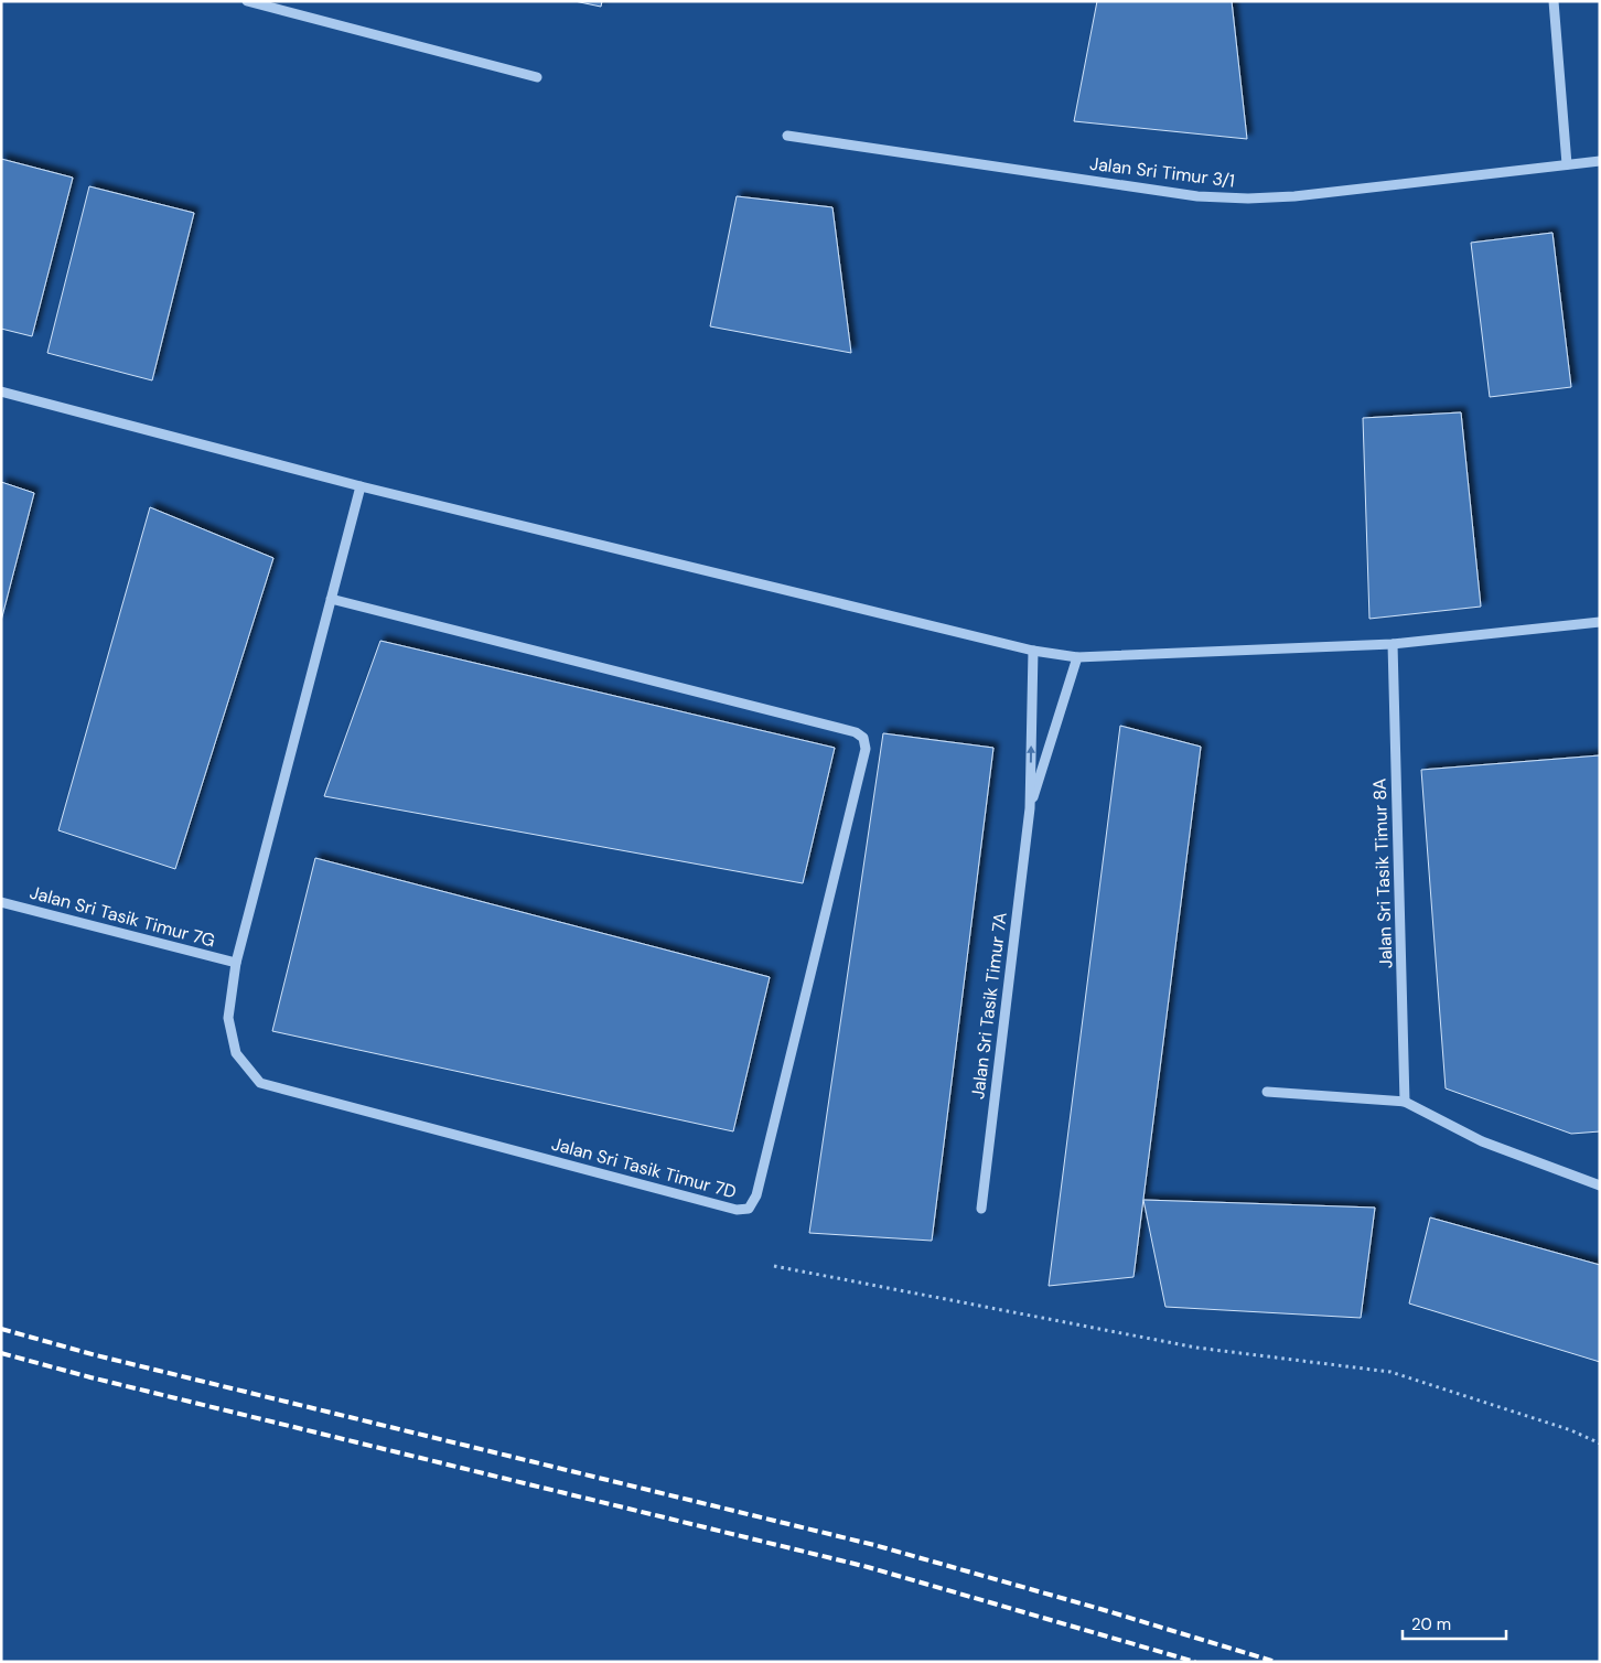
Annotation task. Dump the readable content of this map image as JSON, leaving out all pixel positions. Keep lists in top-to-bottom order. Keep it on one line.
{"streets":{"street":["Jalan Sri Timur 3/1","Jalan Sri Tasik Timur 8A","Jalan Sri Tasik Timur 7G","Jalan Sri Tasik Timur 7A","Jalan Sri Tasik Timur 7D"]},"crossings":[["Jalan Sri Tasik Timur 7G","Jalan Sri Tasik Timur 7D"]],"scale_bar":"20 m"}
